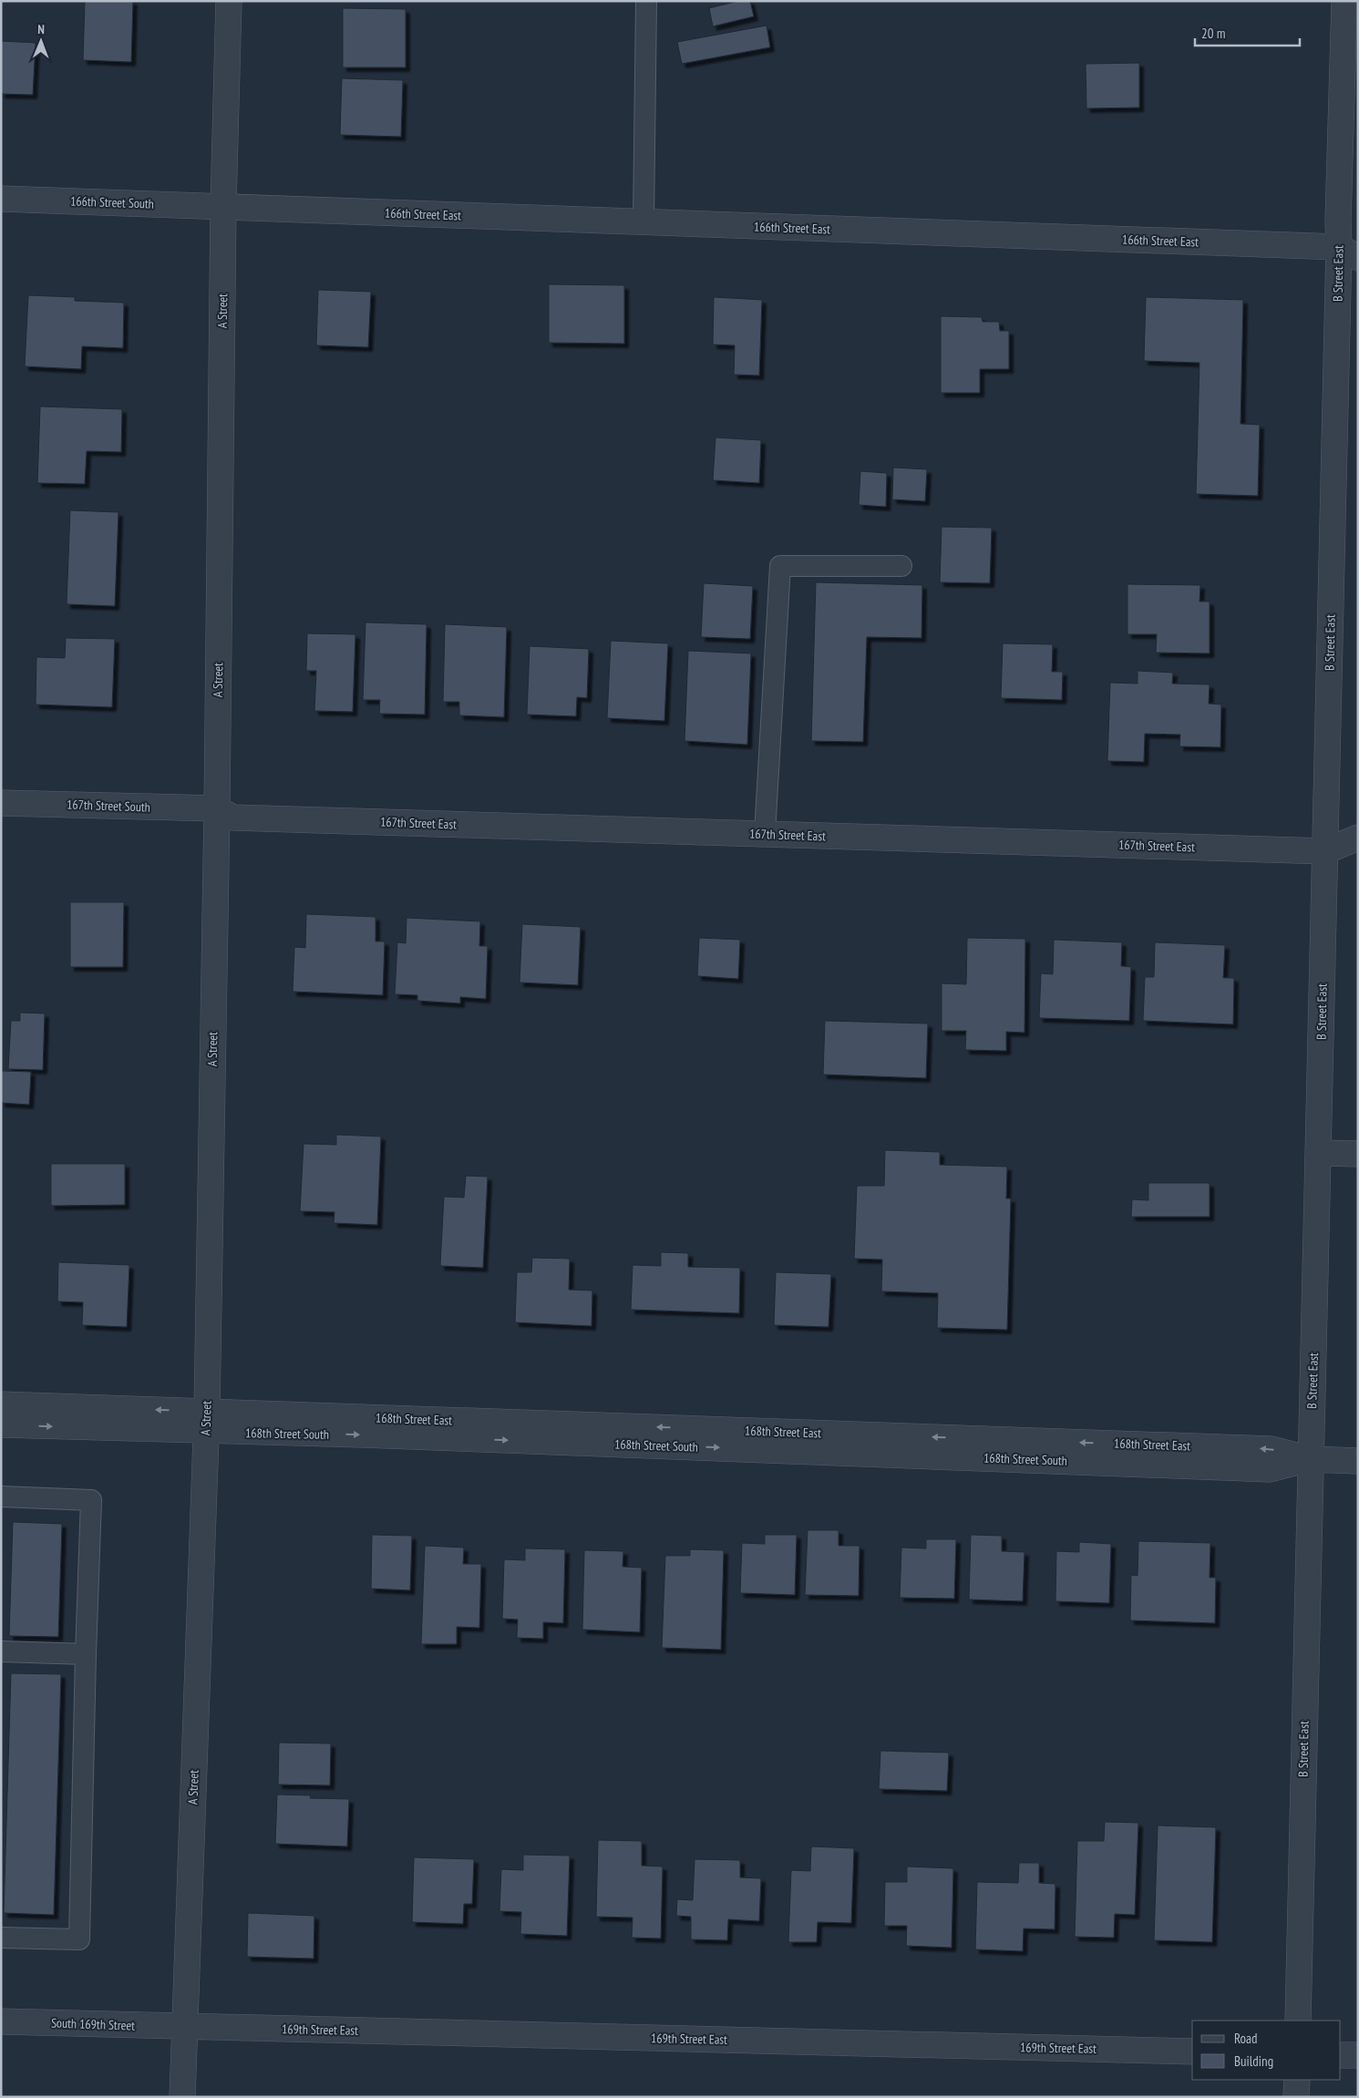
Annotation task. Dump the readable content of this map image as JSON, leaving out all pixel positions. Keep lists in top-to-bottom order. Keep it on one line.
{"streets":{"street":["166th Street South","166th Street East","B Street East","A Street","167th Street South","167th Street East","168th Street East","South 169th Street","169th Street East"]},"crossings":[["166th Street South","166th Street East"],["166th Street South","A Street"],["166th Street East","B Street East"],["166th Street East","A Street"],["B Street East","167th Street East"],["B Street East","168th Street East"],["A Street","167th Street South"],["A Street","167th Street East"],["A Street","168th Street East"],["A Street","South 169th Street"],["A Street","169th Street East"],["167th Street South","167th Street East"],["South 169th Street","169th Street East"]],"legend":["Road","Building"],"scale_bar":"20 m","north":"top"}
